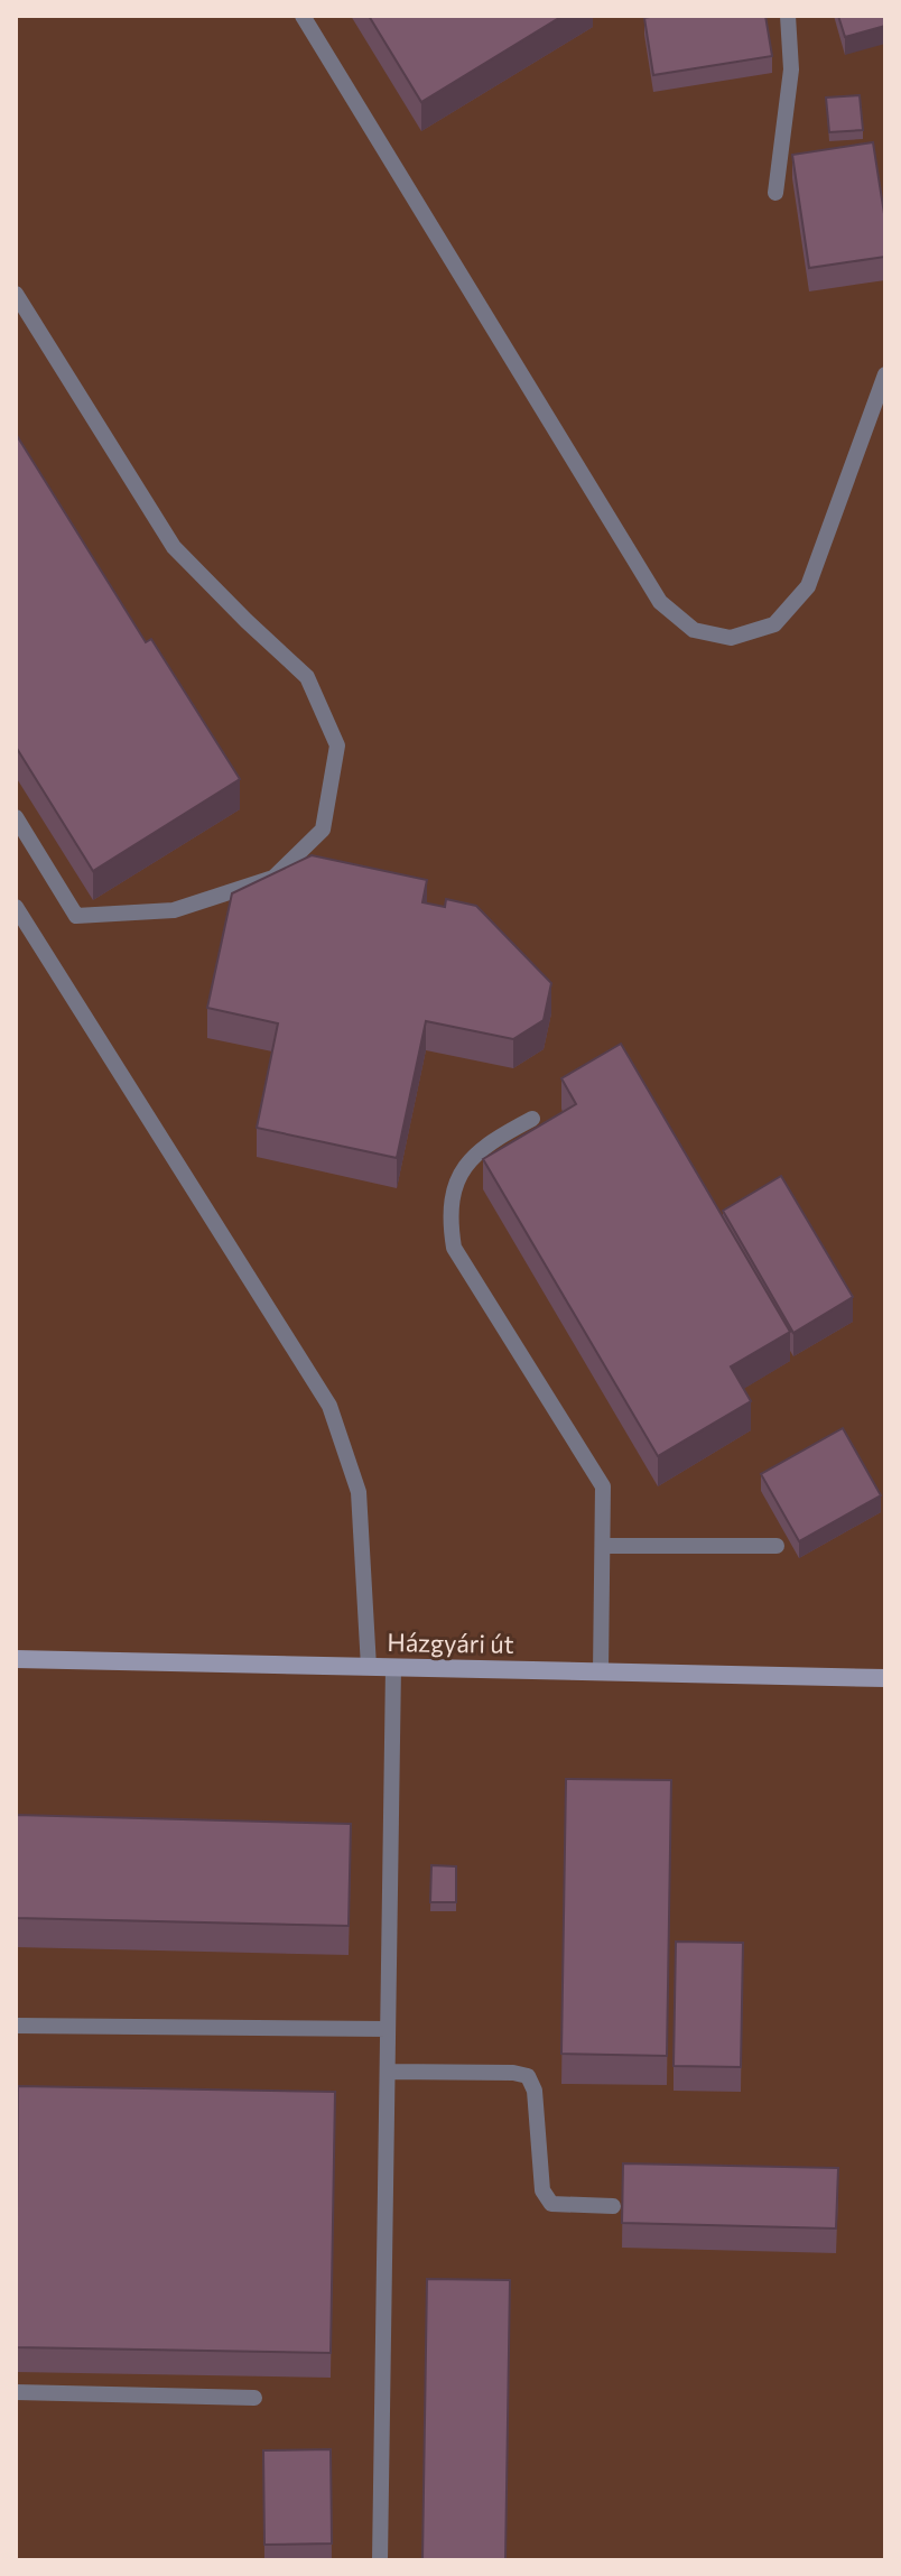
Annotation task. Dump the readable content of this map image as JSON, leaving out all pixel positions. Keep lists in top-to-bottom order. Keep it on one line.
{"streets":{"street":["Házgyári út"]}}
